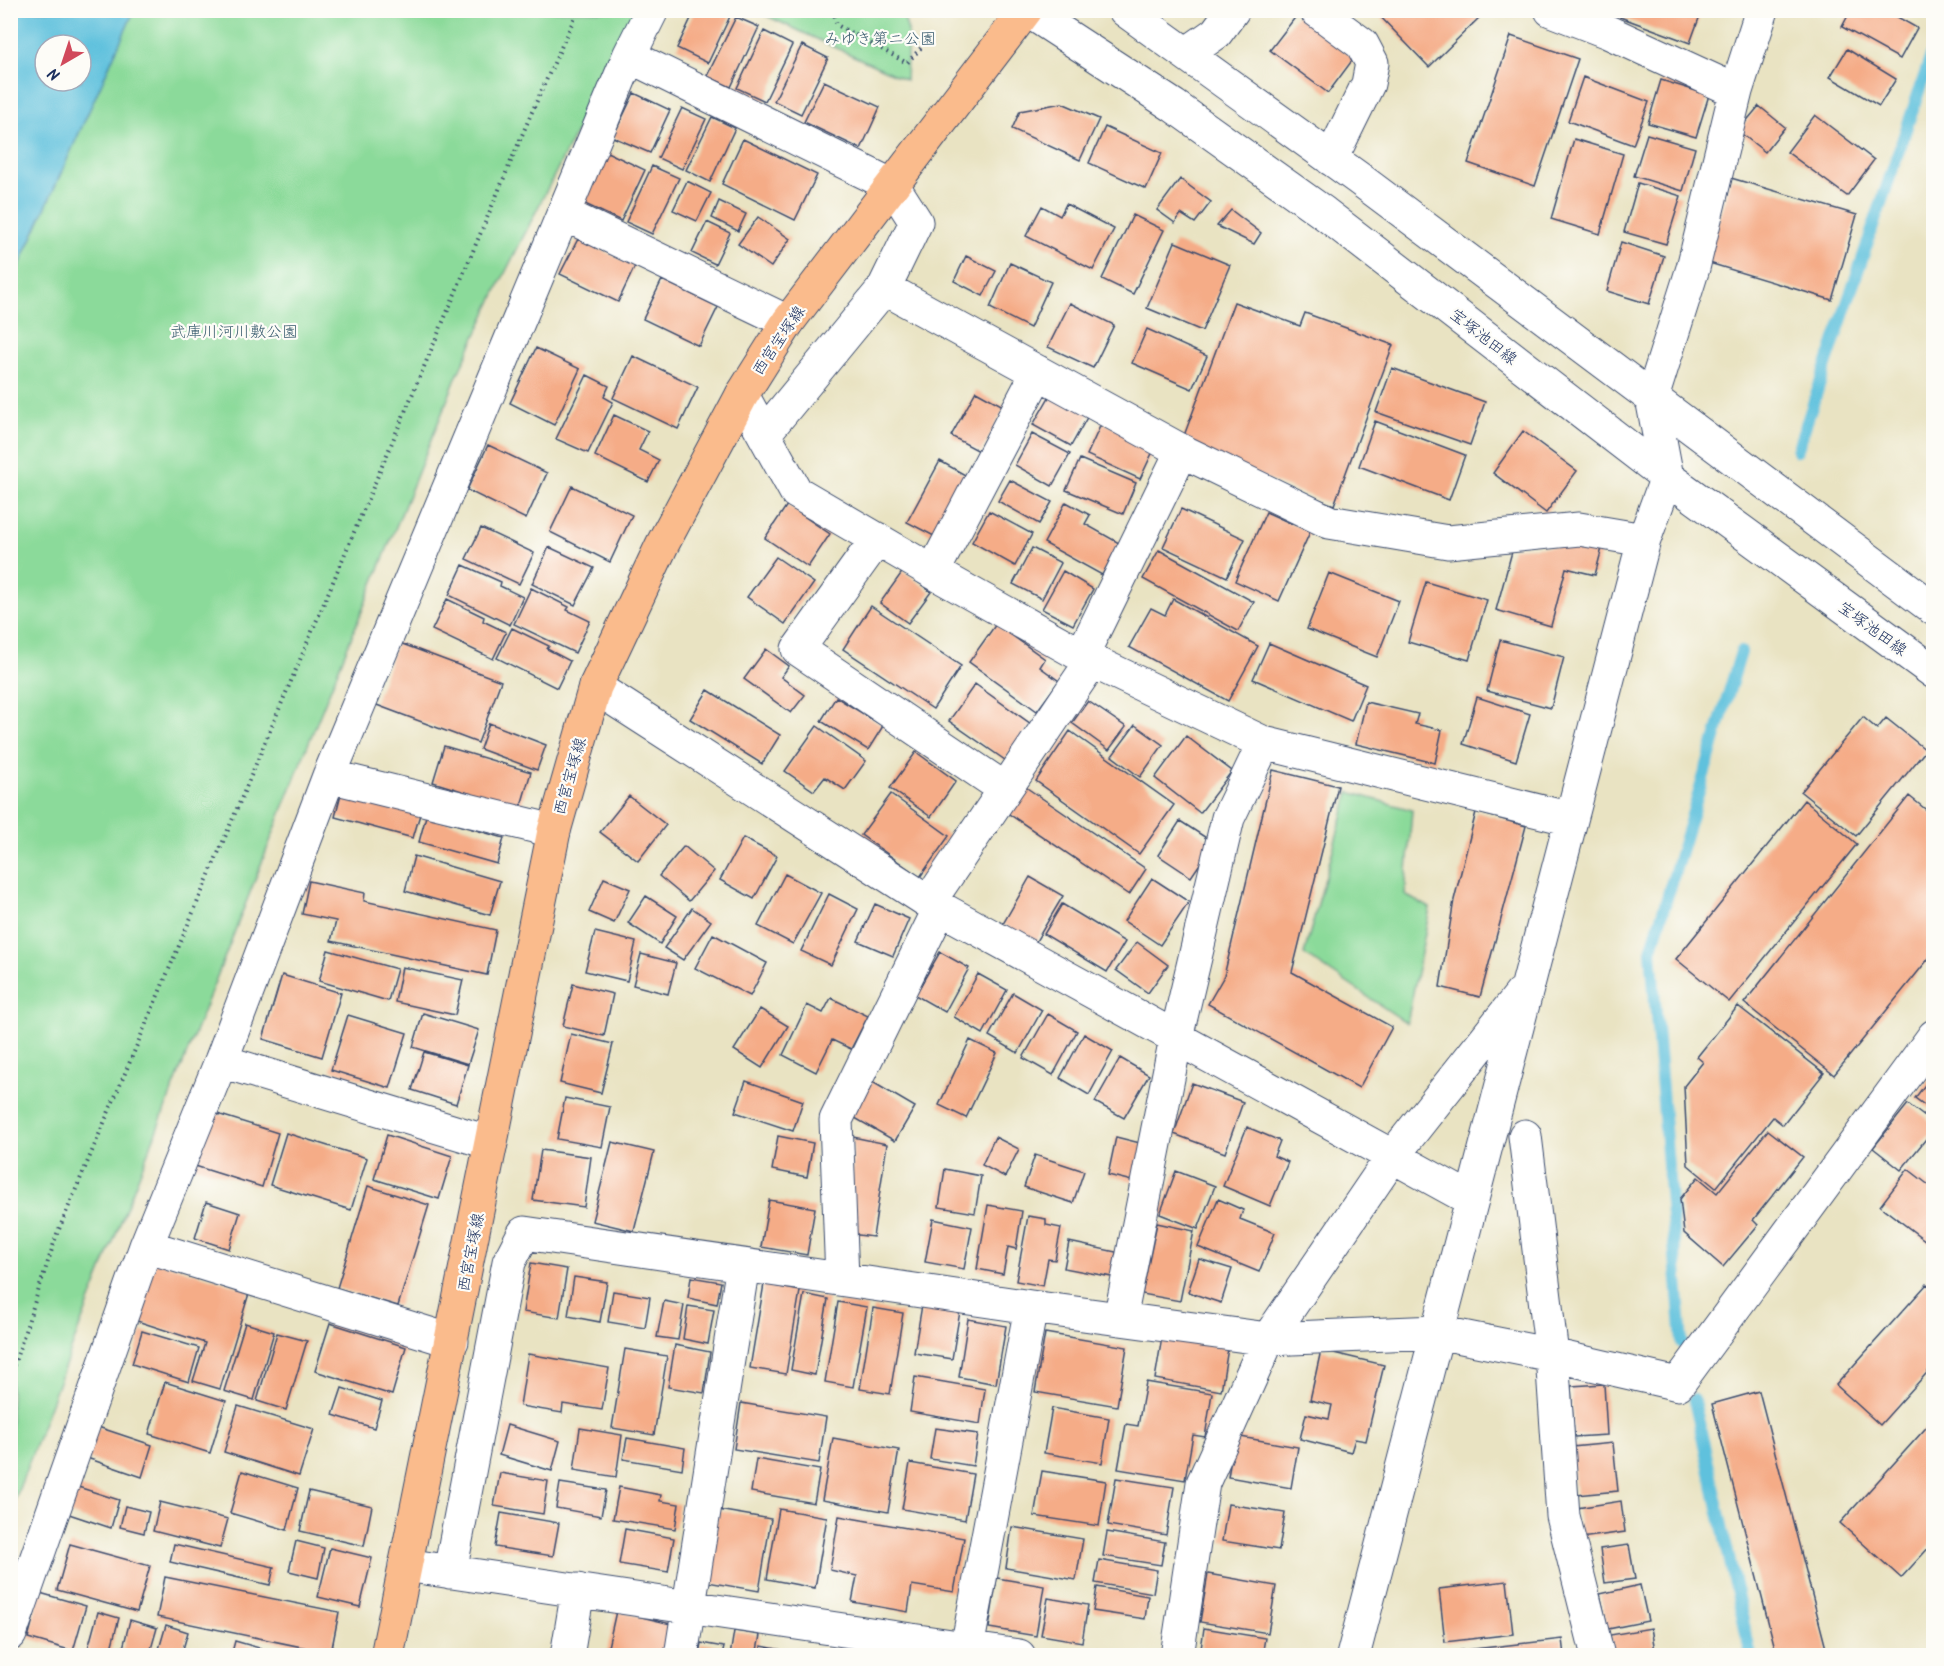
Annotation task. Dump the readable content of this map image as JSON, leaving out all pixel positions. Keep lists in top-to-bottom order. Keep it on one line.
{"streets":{"main road":["西宮宝塚線"],"street":["宝塚池田線"]},"crossings":[["宝塚池田線","西宮宝塚線"]],"parks":["みゆき第ニ公園","武庫川河川敷公園"],"north":"bottom left"}
